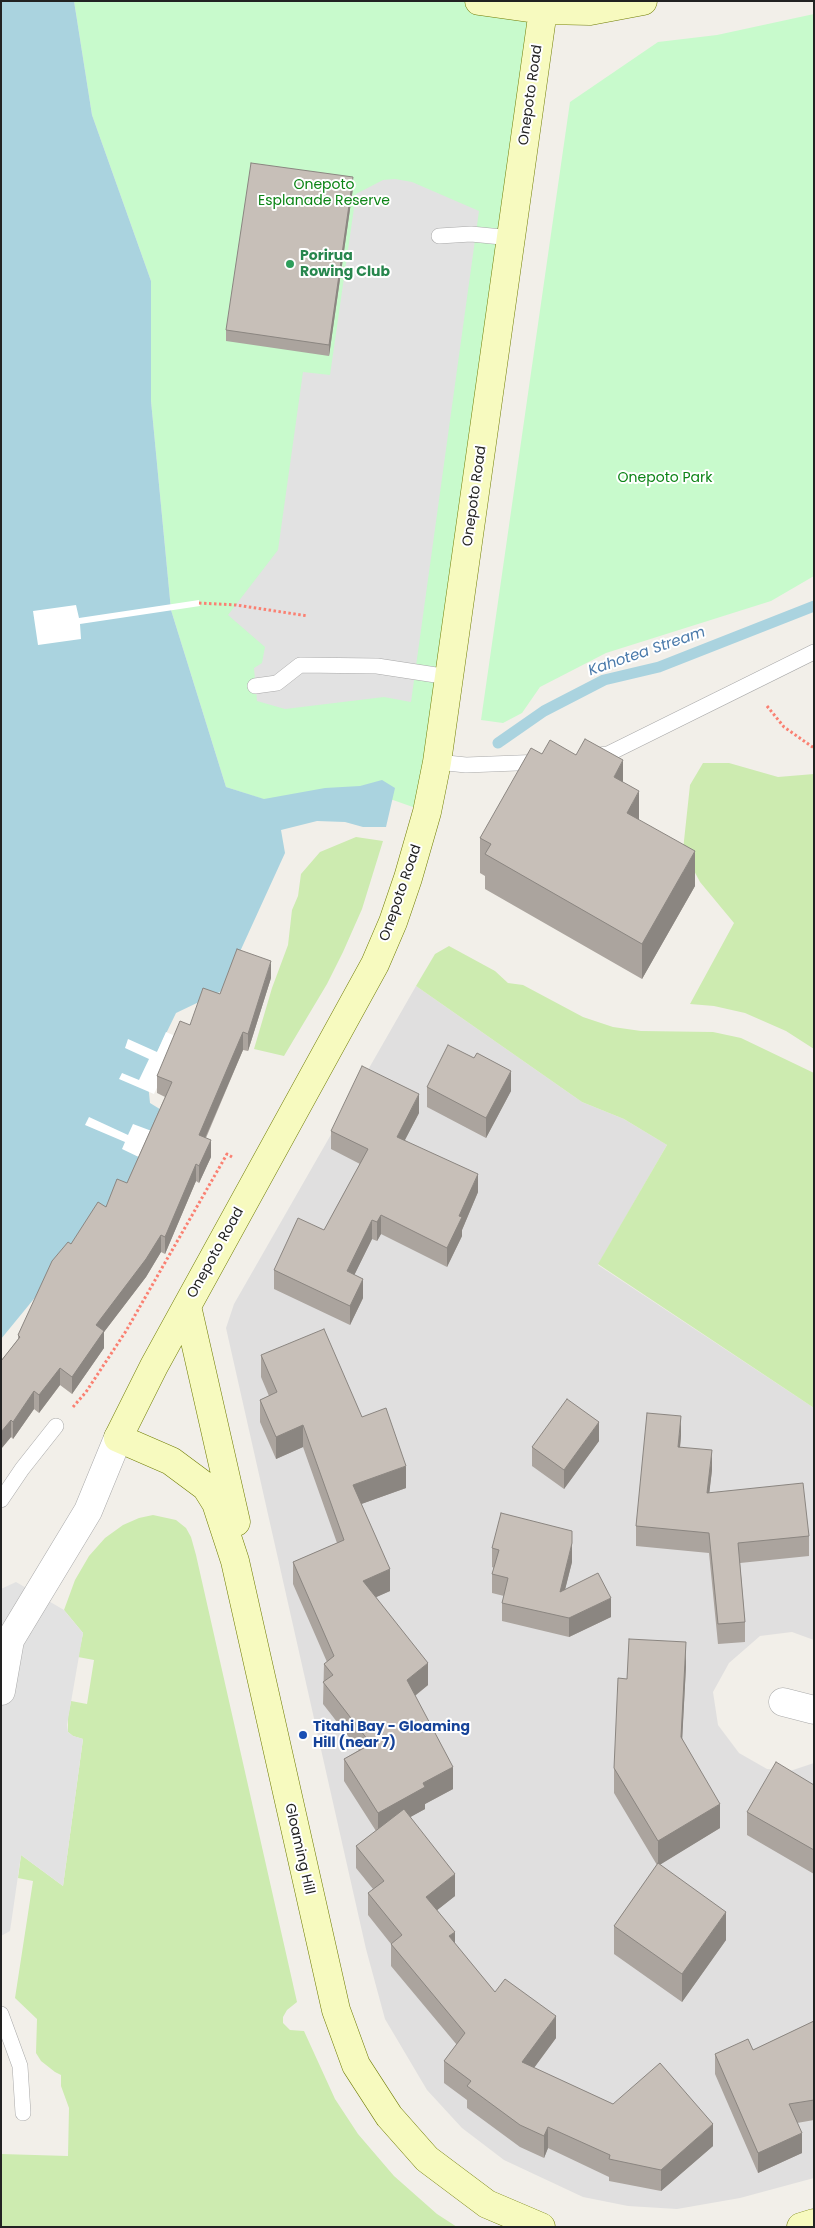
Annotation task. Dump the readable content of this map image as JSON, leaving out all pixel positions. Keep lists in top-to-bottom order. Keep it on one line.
{"streets":{"street":["Onepoto Road","Gloaming Hill"]},"crossings":[["Onepoto Road","Gloaming Hill"]],"water":["Kahotea Stream"],"parks":["Onepoto Esplanade Reserve","Onepoto Park"],"places":["Porirua Rowing Club","Titahi Bay - Gloaming Hill (near 7)"]}
